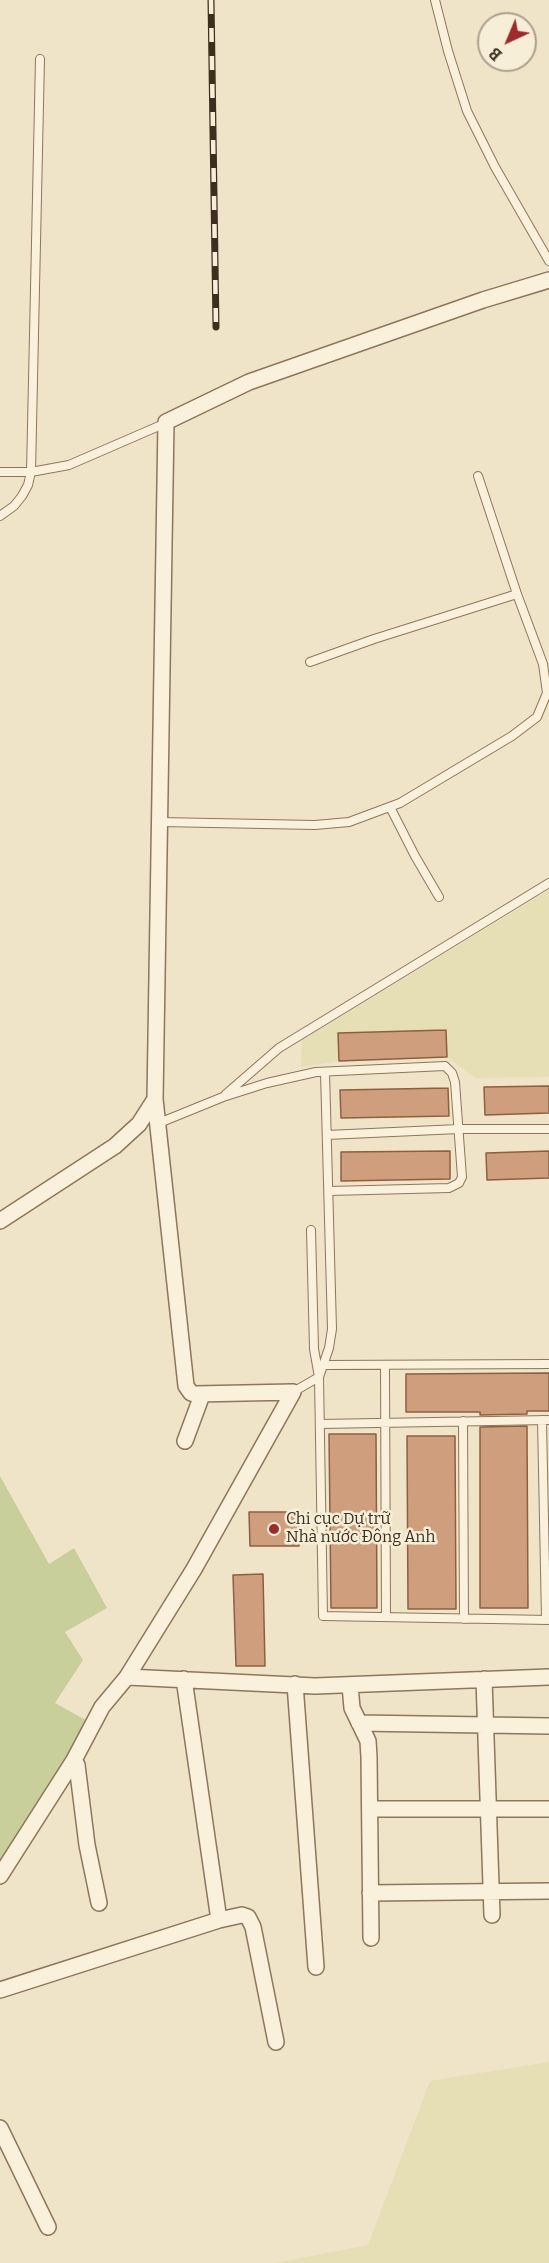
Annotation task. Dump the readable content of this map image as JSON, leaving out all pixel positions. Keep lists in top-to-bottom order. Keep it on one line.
{"places":["Chi cục Dự trữ Nhà nước Đông Anh"],"north":"bottom left"}
